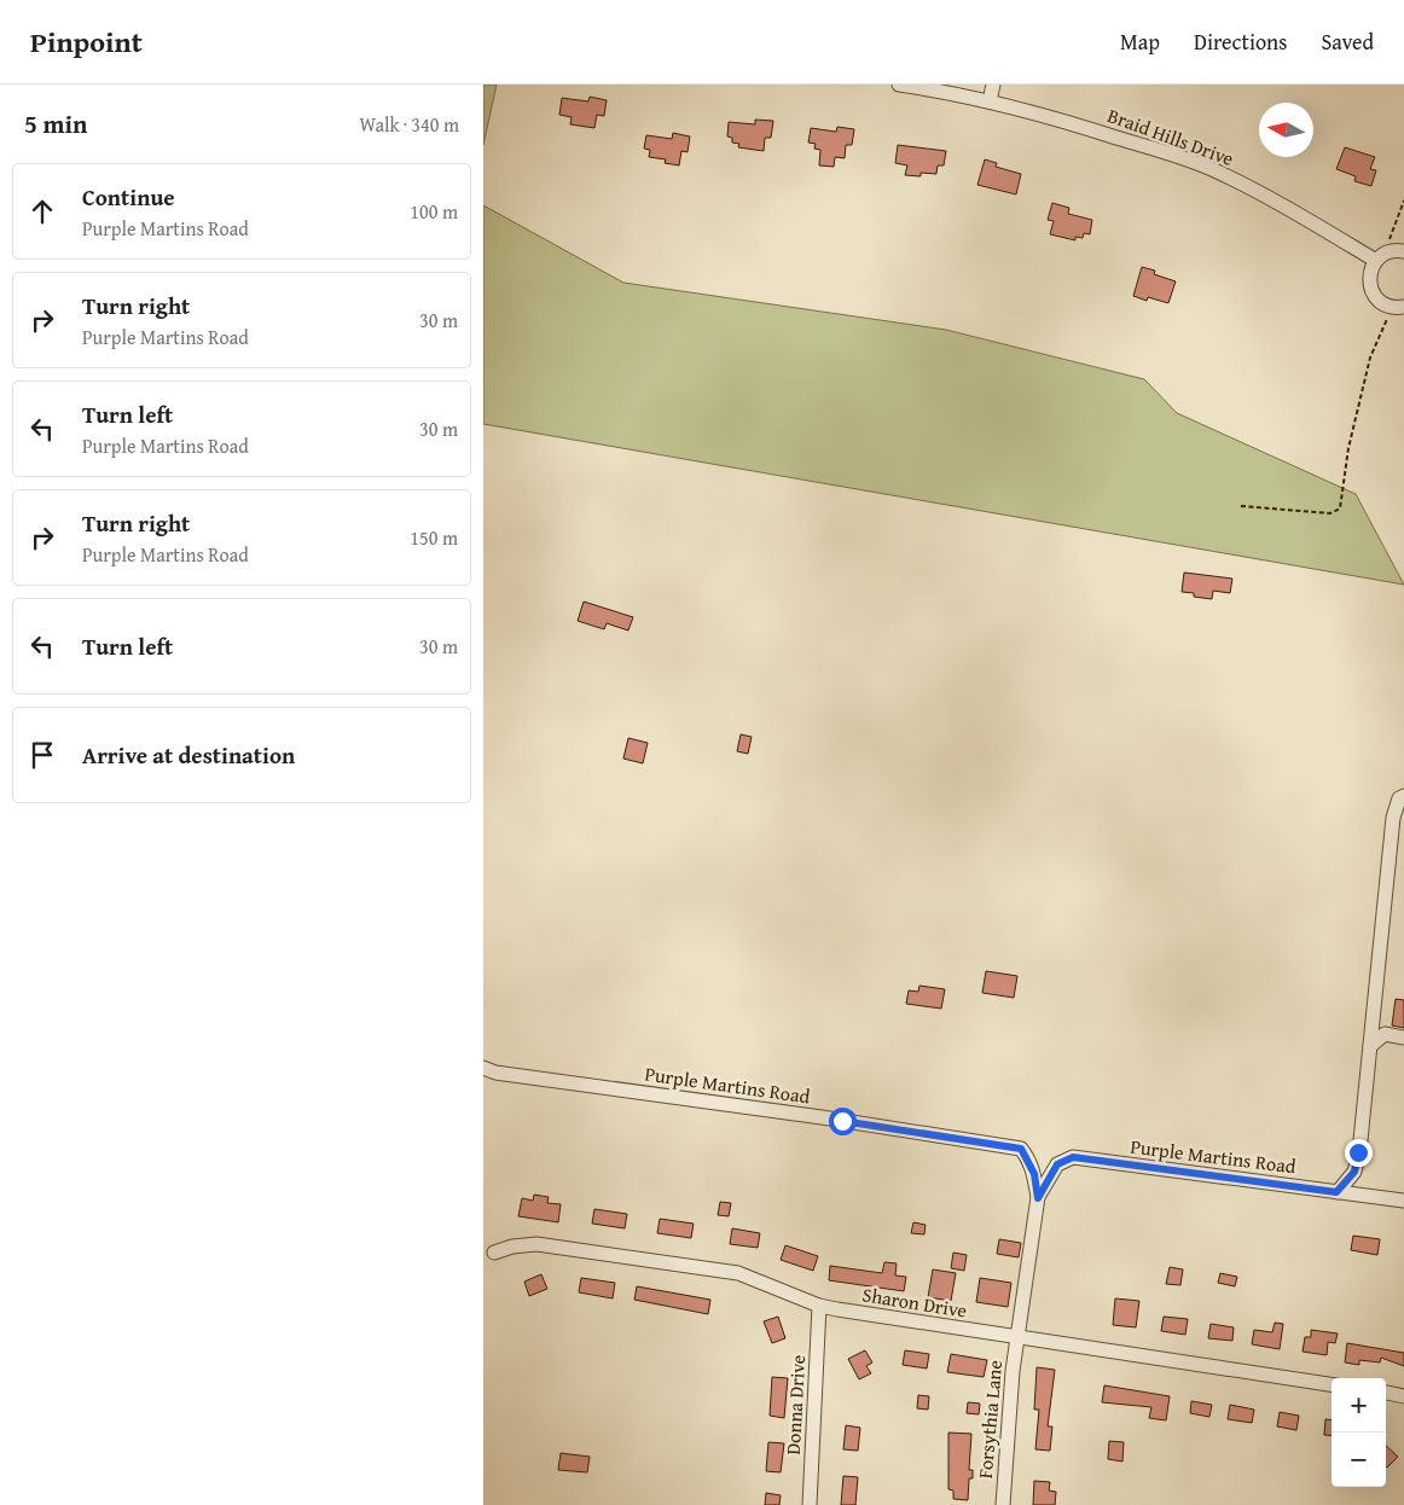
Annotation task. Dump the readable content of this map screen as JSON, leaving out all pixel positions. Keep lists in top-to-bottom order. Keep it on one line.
{"streets":{"street":["Braid Hills Drive","Purple Martins Road","Sharon Drive","Donna Drive","Forsythia Lane"]},"crossings":[["Purple Martins Road","Sharon Drive"],["Purple Martins Road","Forsythia Lane"],["Sharon Drive","Donna Drive"],["Sharon Drive","Forsythia Lane"]],"north":"left","page":{"header":"Pinpoint","nav":["Map","Directions","Saved"],"heading":["5 min","Walk · 340 m"],"list":[["Continue","Purple Martins Road","100 m"],["Turn right","Purple Martins Road","30 m"],["Turn left","Purple Martins Road","30 m"],["Turn right","Purple Martins Road","150 m"],["Turn left","30 m"],"Arrive at destination"],"map_buttons":["+","−"]}}
